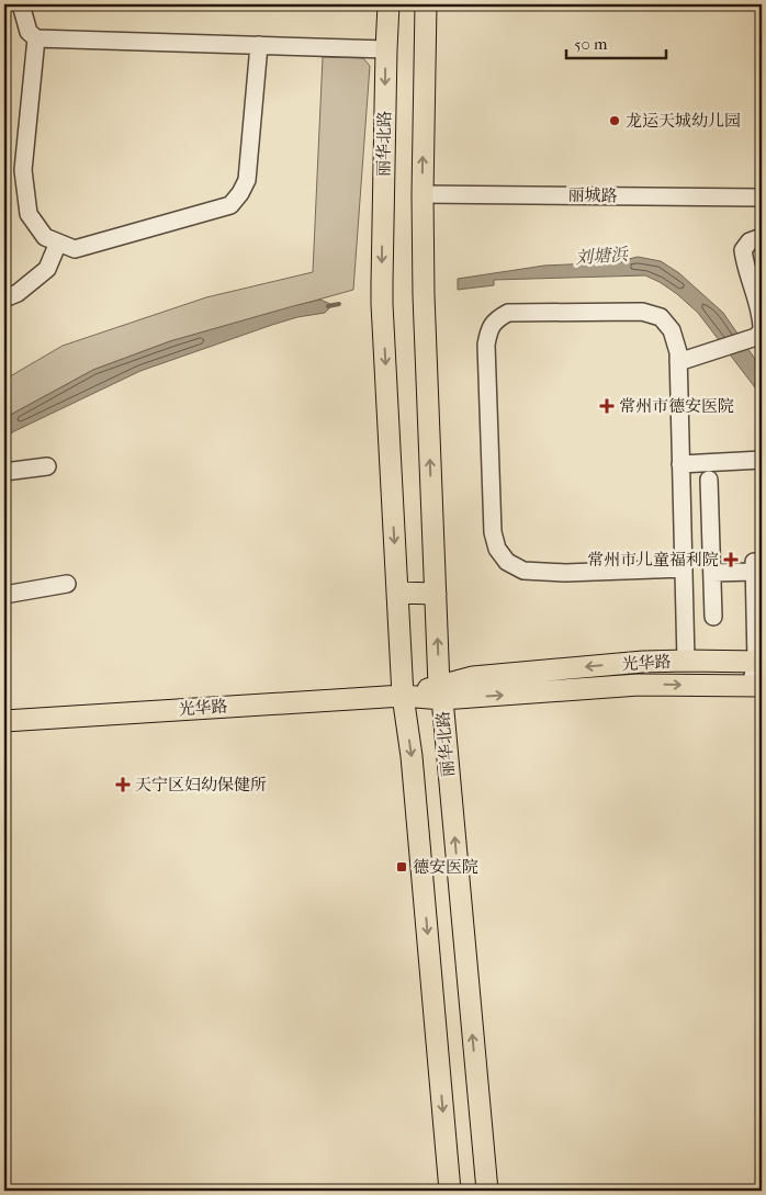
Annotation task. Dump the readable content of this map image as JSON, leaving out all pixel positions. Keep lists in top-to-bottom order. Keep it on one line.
{"streets":{"main road":["丽华北路","光华路"],"street":["丽城路"]},"crossings":[["丽华北路","丽城路"],["丽华北路","光华路"]],"water":["刘塘浜"],"places":{"other":["龙运天城幼儿园"],"health":["常州市德安医院","常州市儿童福利院","天宁区妇幼保健所"],"transit":["德安医院"]},"scale_bar":"50 m"}
